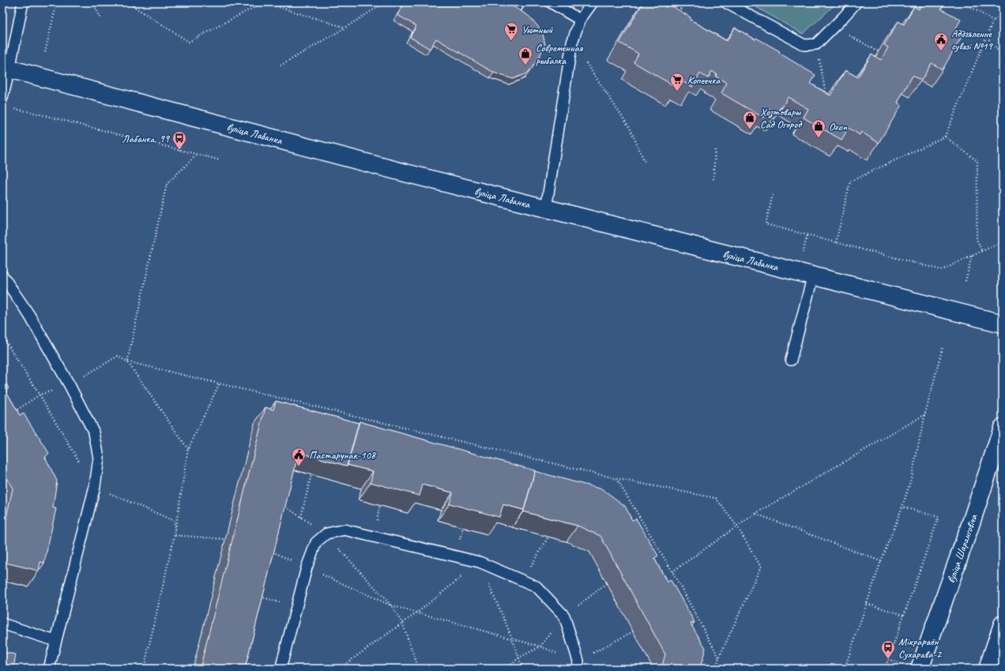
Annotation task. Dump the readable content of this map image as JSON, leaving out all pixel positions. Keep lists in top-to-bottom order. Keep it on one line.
{"streets":{"main road":["вуліца Лабанка","вуліца Шаранговіча"]},"places":{"supermarket":["Уютный","Копеечка"],"public building":["Аддзяленне сувязі №19","Пастарунак-108"],"shop":["Современная рыбалка","Хозтовары Сад Огород","Ozon"],"bus stop":["Лабанка, 99","Мікрараён Сухарава-2"]}}
